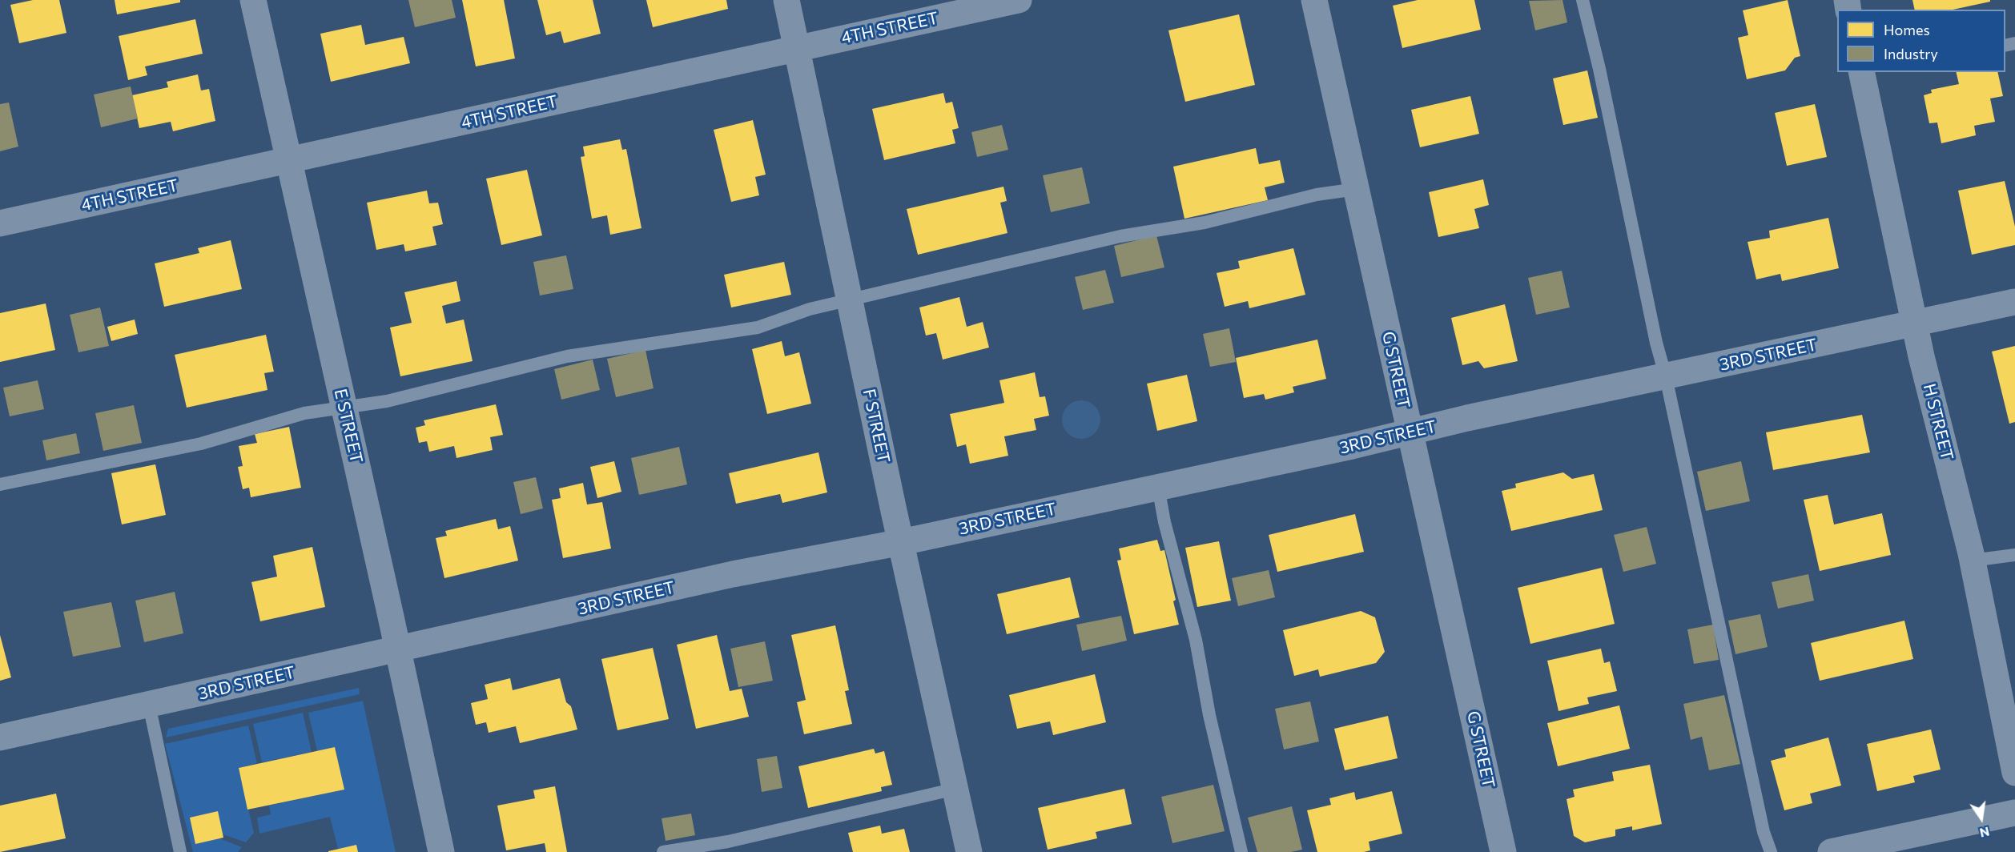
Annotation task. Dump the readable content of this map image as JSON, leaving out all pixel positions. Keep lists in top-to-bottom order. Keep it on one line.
{"streets":{"street":["4TH STREET","3RD STREET","G STREET","H STREET","E STREET","F STREET"]},"crossings":[["4TH STREET","E STREET"],["4TH STREET","F STREET"],["3RD STREET","G STREET"],["3RD STREET","H STREET"],["3RD STREET","E STREET"],["3RD STREET","F STREET"]],"legend":["Homes","Industry"],"north":"bottom"}
